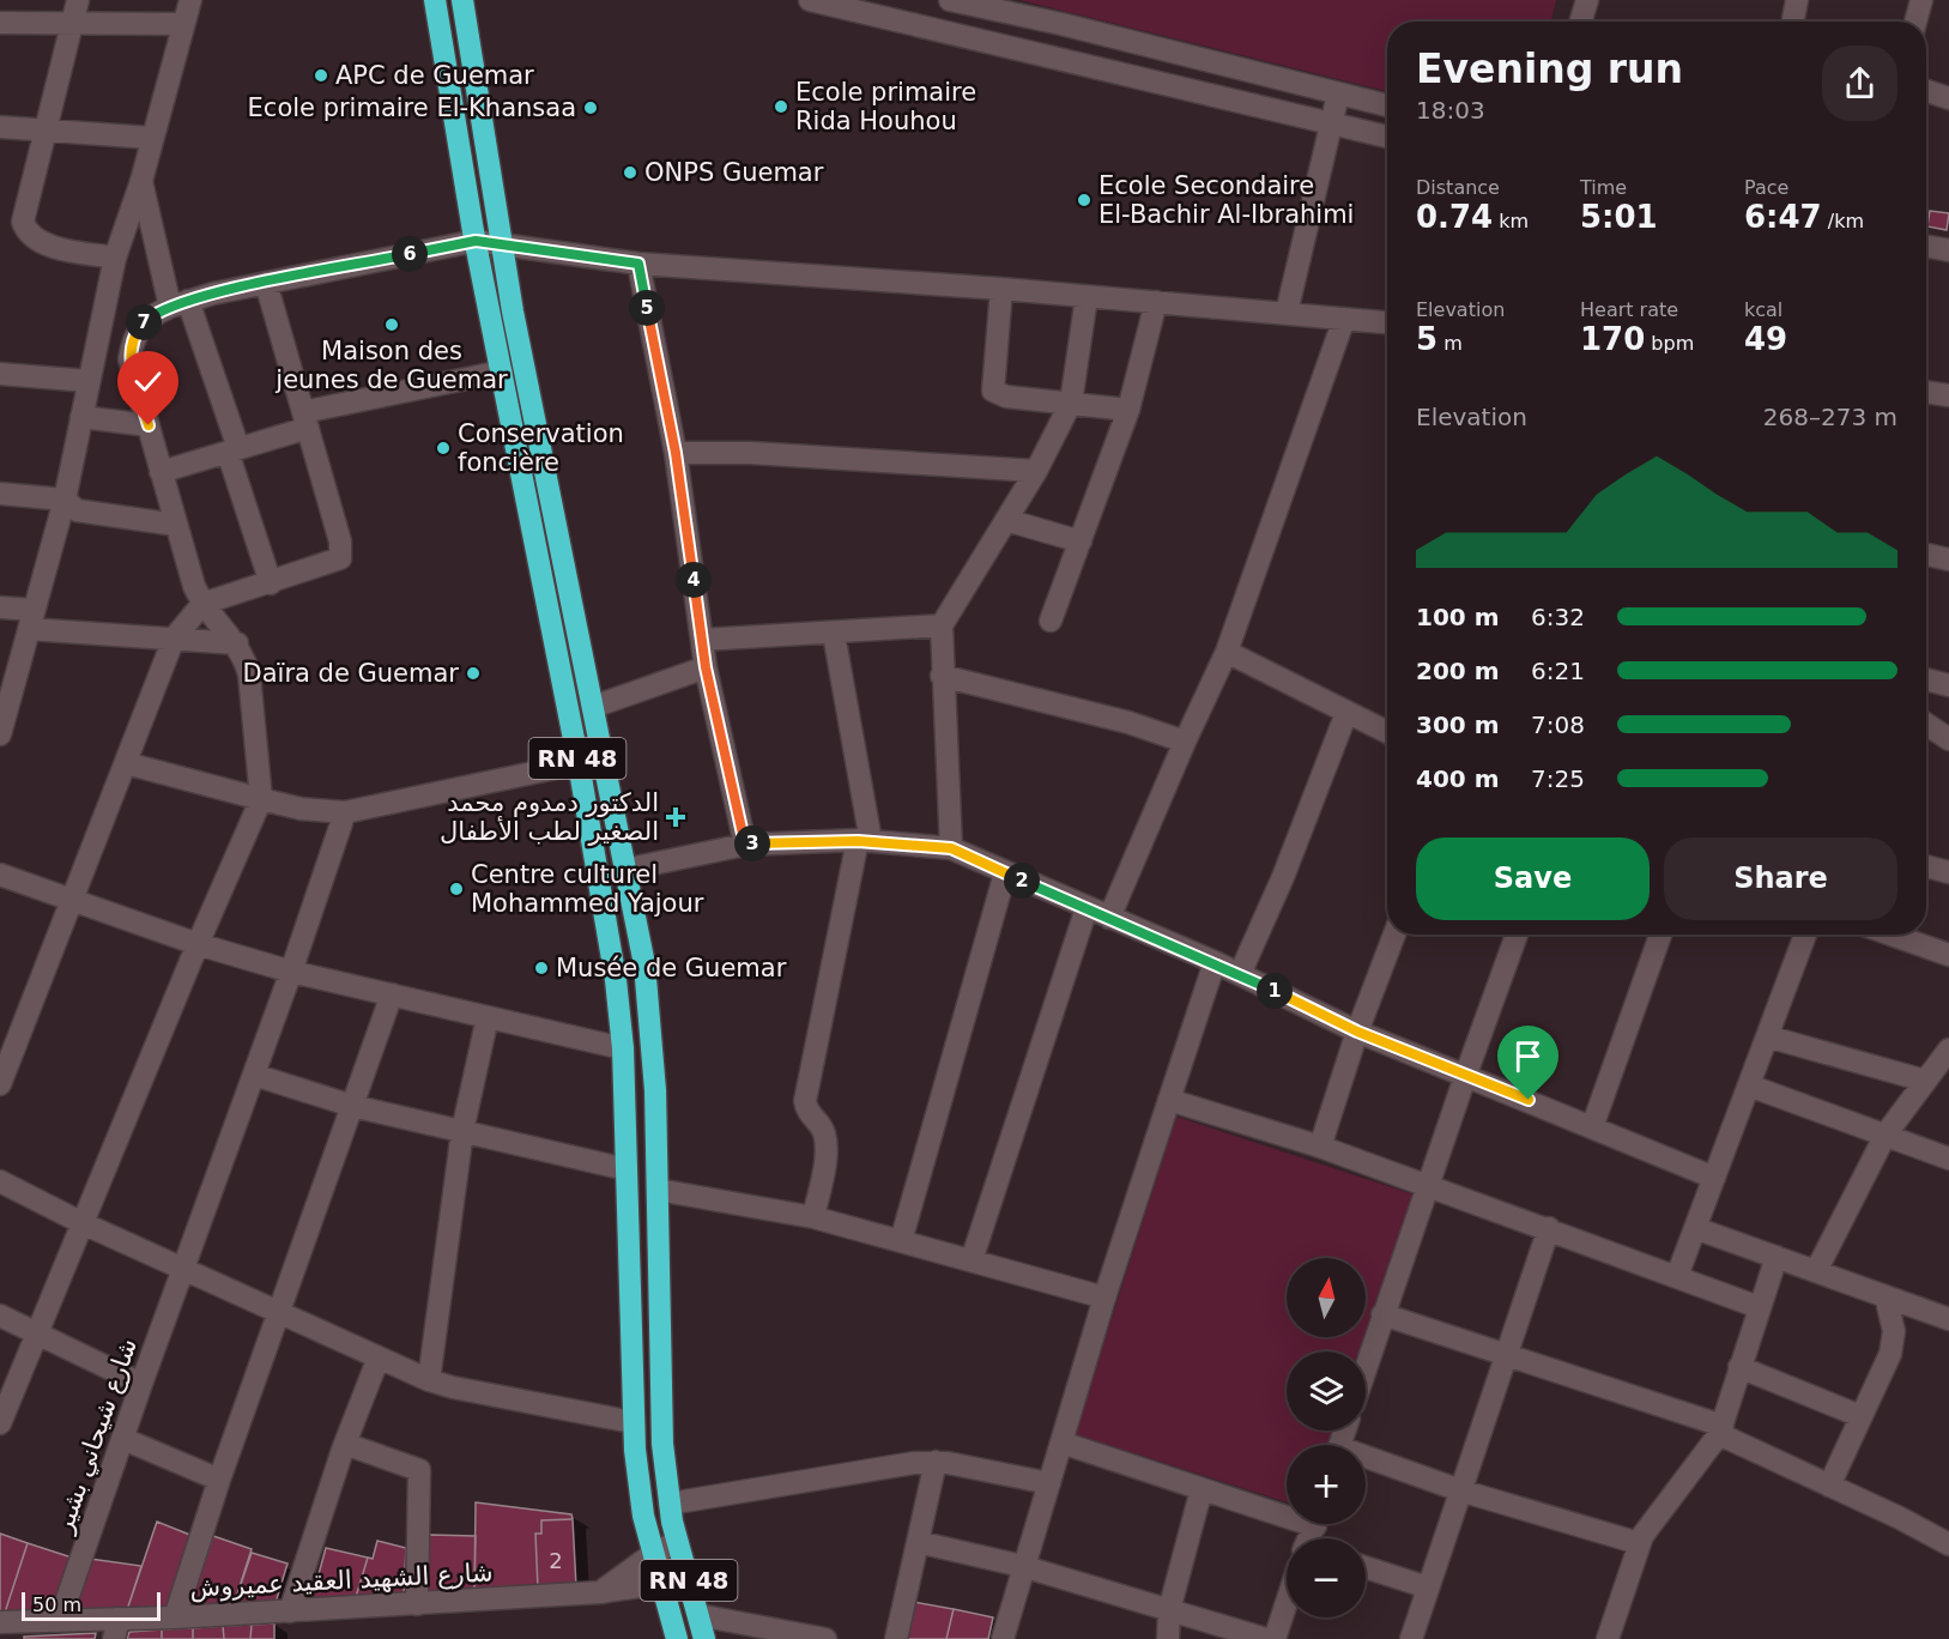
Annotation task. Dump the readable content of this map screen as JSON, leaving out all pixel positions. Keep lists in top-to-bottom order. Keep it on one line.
{"streets":{"highway":["RN 48"],"street":["شارع شيحاني بشير","شارع الشهيد العقيد عميروش"]},"crossings":[["RN 48","شارع الشهيد العقيد عميروش"],["شارع شيحاني بشير","شارع الشهيد العقيد عميروش"]],"places":{"other":["APC de Guemar","Ecole primaire Rida Houhou","Ecole primaire El-Khansaa","ONPS Guemar","Ecole Secondaire El-Bachir Al-Ibrahimi","Maison des jeunes de Guemar","Conservation foncière","Daïra de Guemar","Centre culturel Mohammed Yajour","Musée de Guemar"],"health":["الدكتور دمدوم محمد الصغير لطب الأطفال"]},"house_numbers":["2"],"scale_bar":"50 m","north":"top","page":{"heading":["Evening run","18:03"],"stats":[["Distance","0.74 km"],["Time","5:01"],["Pace","6:47 /km"],["Elevation","5 m"],["Heart rate","170 bpm"],["kcal","49"]],"pins":["6","5","7","4","3","2","1"],"chart":["Elevation","268–273 m"],"list":[{"name":"100 m","note":"6:32"},{"name":"200 m","note":"6:21"},{"name":"300 m","note":"7:08"},{"name":"400 m","note":"7:25"}],"buttons":["Save","Share"],"map_buttons":["+","−"],"scale":"50 m"}}
